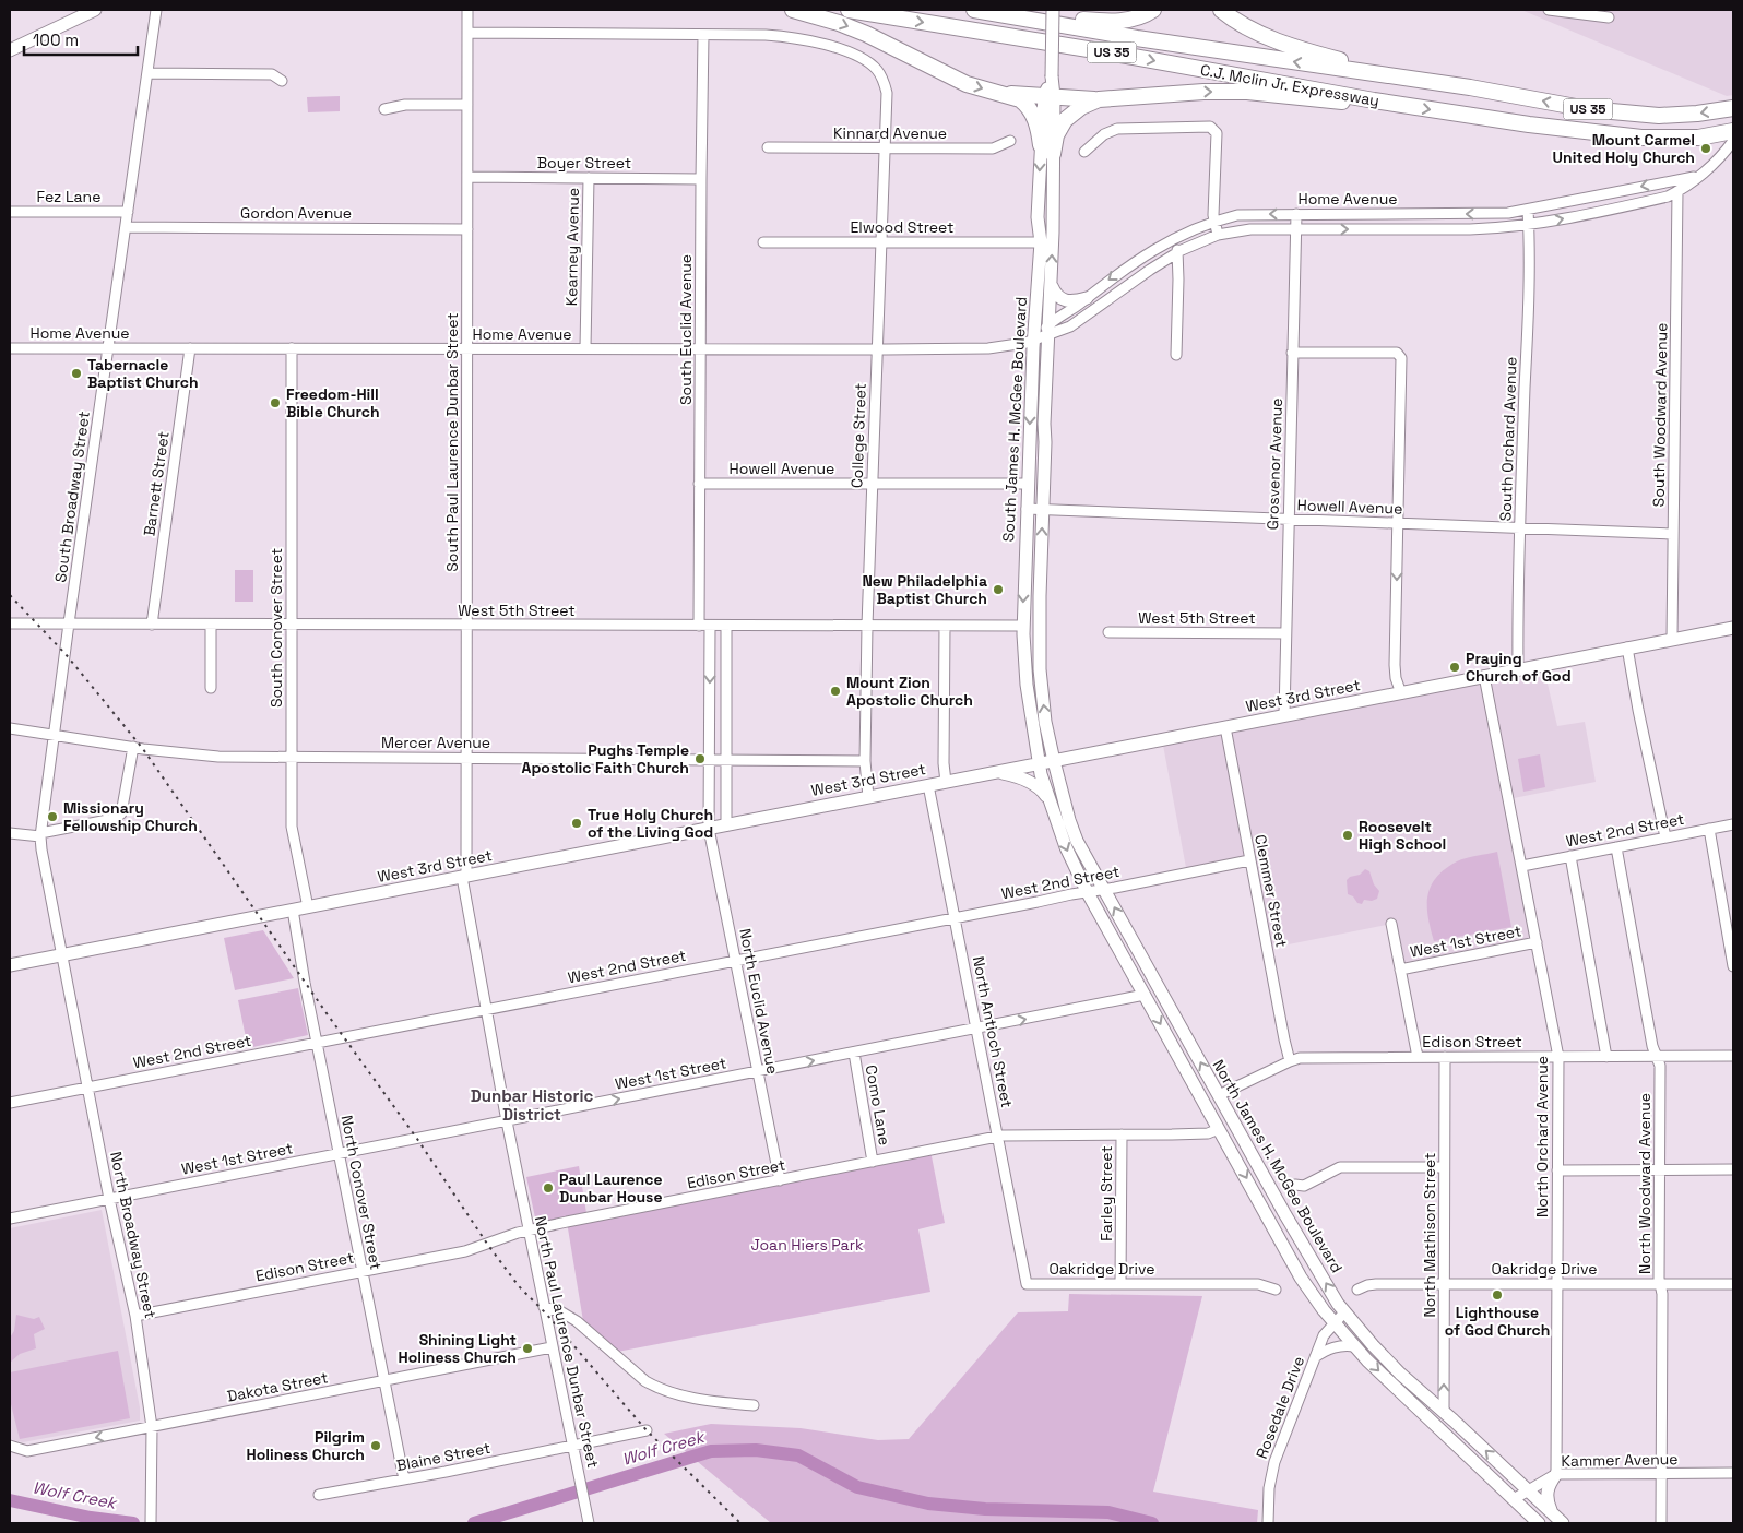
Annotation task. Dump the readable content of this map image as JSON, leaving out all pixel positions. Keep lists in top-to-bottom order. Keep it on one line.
{"streets":{"highway":["US 35","C.J. Mclin Jr. Expressway"],"main road":["South James H. McGee Boulevard","West 3rd Street","North James H. McGee Boulevard"],"street":["Kinnard Avenue","Boyer Street","Fez Lane","Home Avenue","Gordon Avenue","Elwood Street","Kearney Avenue","South Euclid Avenue","South Woodward Avenue","College Street","South Orchard Avenue","South Paul Laurence Dunbar Street","Grosvenor Avenue","Howell Avenue","Barnett Street","South Broadway Street","West 5th Street","South Conover Street","Mercer Avenue","West 2nd Street","Clemmer Street","West 1st Street","North Euclid Avenue","North Antioch Street","Edison Street","Como Lane","North Orchard Avenue","North Woodward Avenue","North Conover Street","Farley Street","North Broadway Street","North Mathison Street","Oakridge Drive","North Paul Laurence Dunbar Street","Dakota Street","Rosedale Drive","Blaine Street","Kammer Avenue"]},"crossings":[["Kinnard Avenue","College Street"],["Boyer Street","Kearney Avenue"],["Boyer Street","South Euclid Avenue"],["Boyer Street","South Paul Laurence Dunbar Street"],["Fez Lane","South Broadway Street"],["Home Avenue","Kearney Avenue"],["Home Avenue","South Euclid Avenue"],["Home Avenue","South Woodward Avenue"],["Home Avenue","South James H. McGee Boulevard"],["Home Avenue","College Street"],["Home Avenue","South Orchard Avenue"],["Home Avenue","South Paul Laurence Dunbar Street"],["Home Avenue","Grosvenor Avenue"],["Home Avenue","Barnett Street"],["Home Avenue","South Broadway Street"],["Home Avenue","South Conover Street"],["Gordon Avenue","South Paul Laurence Dunbar Street"],["Gordon Avenue","South Broadway Street"],["Elwood Street","South James H. McGee Boulevard"],["Elwood Street","College Street"],["South Euclid Avenue","College Street"],["South Euclid Avenue","Howell Avenue"],["South Euclid Avenue","West 5th Street"],["South Woodward Avenue","Howell Avenue"],["South Woodward Avenue","West 3rd Street"],["South James H. McGee Boulevard","Howell Avenue"],["South James H. McGee Boulevard","West 5th Street"],["South James H. McGee Boulevard","West 3rd Street"],["South James H. McGee Boulevard","North James H. McGee Boulevard"],["College Street","Howell Avenue"],["College Street","West 5th Street"],["College Street","West 3rd Street"],["College Street","Mercer Avenue"],["South Orchard Avenue","Howell Avenue"],["South Orchard Avenue","West 3rd Street"],["South Paul Laurence Dunbar Street","West 5th Street"],["South Paul Laurence Dunbar Street","West 3rd Street"],["South Paul Laurence Dunbar Street","Mercer Avenue"],["South Paul Laurence Dunbar Street","North Paul Laurence Dunbar Street"],["Grosvenor Avenue","Howell Avenue"],["Grosvenor Avenue","West 5th Street"],["Grosvenor Avenue","West 3rd Street"],["Barnett Street","West 5th Street"],["South Broadway Street","West 5th Street"],["South Broadway Street","West 3rd Street"],["South Broadway Street","Mercer Avenue"],["South Broadway Street","North Broadway Street"],["West 5th Street","South Conover Street"],["South Conover Street","West 3rd Street"],["South Conover Street","Mercer Avenue"],["West 3rd Street","Clemmer Street"],["West 3rd Street","North Euclid Avenue"],["West 3rd Street","North Antioch Street"],["West 3rd Street","North Orchard Avenue"],["West 3rd Street","North James H. McGee Boulevard"],["West 3rd Street","North Conover Street"],["West 3rd Street","North Broadway Street"],["West 3rd Street","North Paul Laurence Dunbar Street"],["West 2nd Street","Clemmer Street"],["West 2nd Street","North Euclid Avenue"],["West 2nd Street","North Antioch Street"],["West 2nd Street","North Orchard Avenue"],["West 2nd Street","North James H. McGee Boulevard"],["West 2nd Street","North Woodward Avenue"],["West 2nd Street","North Conover Street"],["West 2nd Street","North Broadway Street"],["West 2nd Street","North Paul Laurence Dunbar Street"],["Clemmer Street","Edison Street"],["West 1st Street","North Euclid Avenue"],["West 1st Street","North Antioch Street"],["West 1st Street","Como Lane"],["West 1st Street","North Orchard Avenue"],["West 1st Street","North James H. McGee Boulevard"],["West 1st Street","North Conover Street"],["West 1st Street","North Broadway Street"],["West 1st Street","North Paul Laurence Dunbar Street"],["North Euclid Avenue","Edison Street"],["North Antioch Street","Edison Street"],["North Antioch Street","Oakridge Drive"],["Edison Street","Como Lane"],["Edison Street","North Orchard Avenue"],["Edison Street","North James H. McGee Boulevard"],["Edison Street","North Woodward Avenue"],["Edison Street","North Conover Street"],["Edison Street","Farley Street"],["Edison Street","North Broadway Street"],["Edison Street","North Mathison Street"],["Edison Street","North Paul Laurence Dunbar Street"],["North Orchard Avenue","Oakridge Drive"],["North Orchard Avenue","Kammer Avenue"],["North James H. McGee Boulevard","North Mathison Street"],["North James H. McGee Boulevard","Rosedale Drive"],["North James H. McGee Boulevard","Kammer Avenue"],["North Woodward Avenue","Oakridge Drive"],["North Woodward Avenue","Kammer Avenue"],["North Conover Street","Dakota Street"],["North Conover Street","Blaine Street"],["Farley Street","Oakridge Drive"],["North Broadway Street","Dakota Street"],["North Mathison Street","Oakridge Drive"],["North Paul Laurence Dunbar Street","Dakota Street"],["North Paul Laurence Dunbar Street","Blaine Street"]],"one_way":["West 1st Street","North Mathison Street"],"districts":["Dunbar Historic District"],"water":["Wolf Creek"],"parks":["Joan Hiers Park"],"places":["Mount Carmel United Holy Church","Tabernacle Baptist Church","Freedom-Hill Bible Church","New Philadelphia Baptist Church","Praying Church of God","Mount Zion Apostolic Church","Pughs Temple Apostolic Faith Church","Missionary Fellowship Church","True Holy Church of the Living God","Roosevelt High School","Paul Laurence Dunbar House","Lighthouse of God Church","Shining Light Holiness Church","Pilgrim Holiness Church"],"scale_bar":"100 m"}
